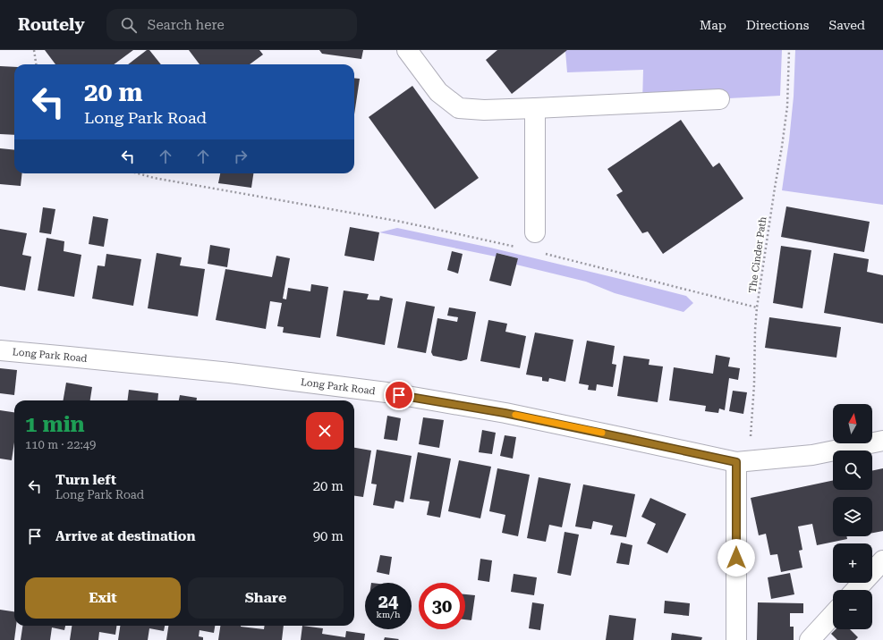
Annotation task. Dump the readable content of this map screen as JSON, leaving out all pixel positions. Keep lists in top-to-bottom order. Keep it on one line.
{"streets":{"street":["Long Park Road"],"path":["The Cinder Path"]},"crossings":[["The Cinder Path","Long Park Road"]],"north":"top","page":{"header":"Routely","search":"Search here","nav":["Map","Directions","Saved"],"turn":["20 m","Long Park Road"],"heading":["1 min","110 m · 22:49"],"map_buttons":["+","−"],"list":[{"name":"Turn left","note":"Long Park Road","value":"20 m"},{"name":"Arrive at destination","value":"90 m"}],"buttons":["Exit","Share"],"speed":"24 km/h","limit":"30"}}
